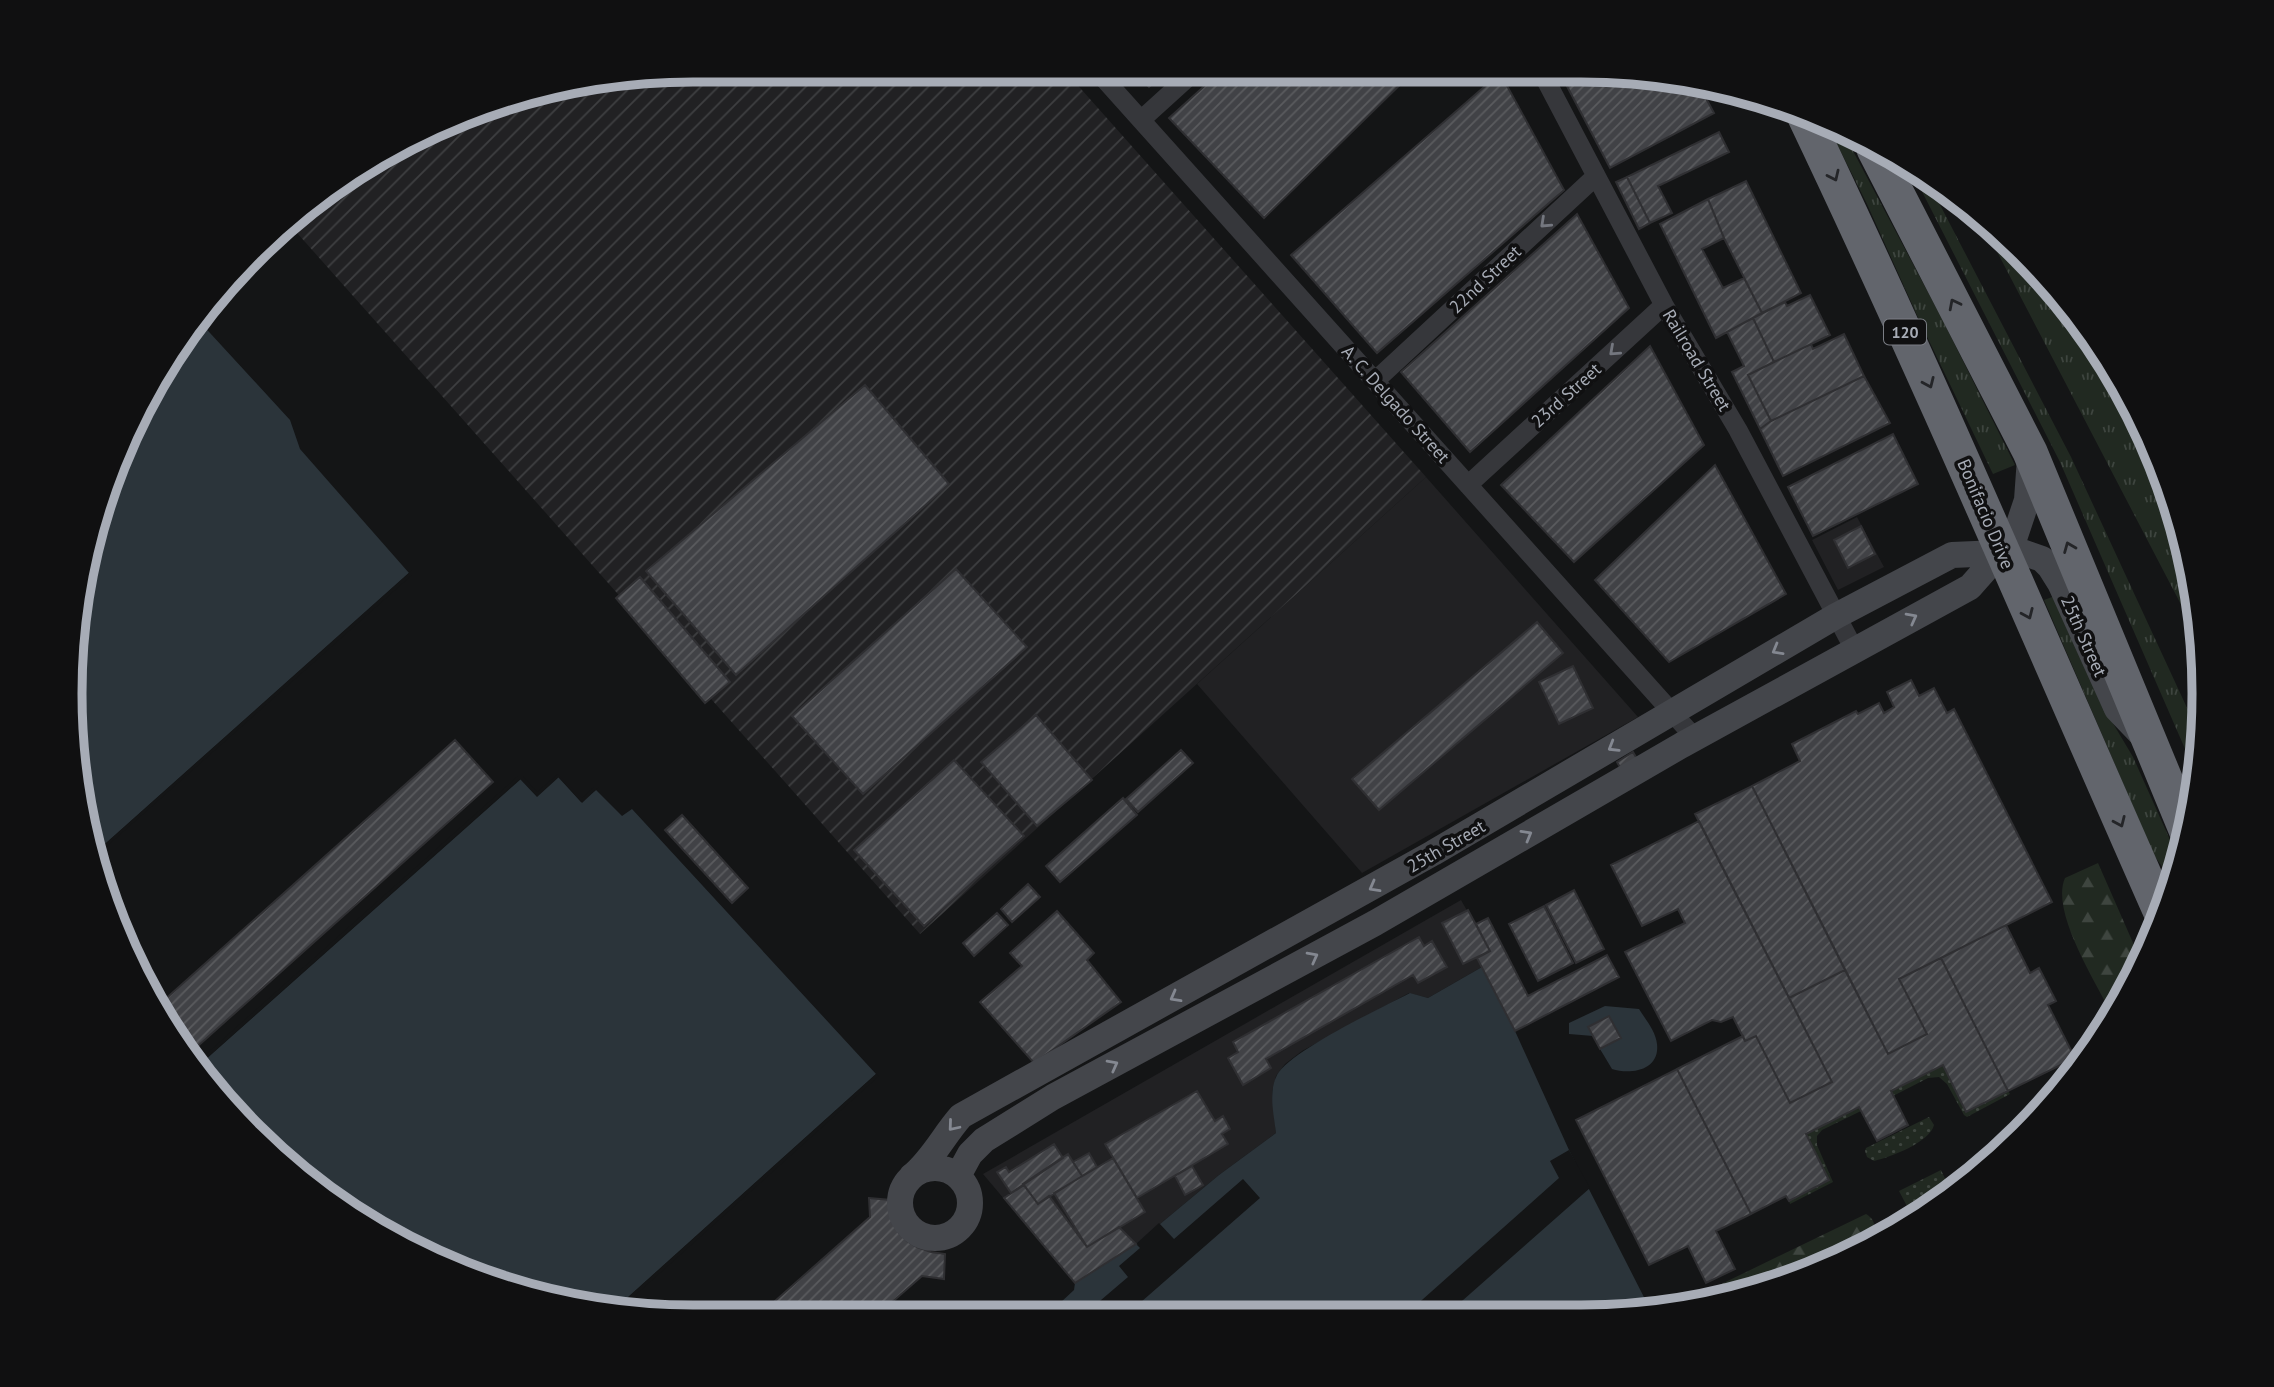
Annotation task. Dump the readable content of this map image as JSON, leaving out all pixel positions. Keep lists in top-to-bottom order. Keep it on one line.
{"streets":{"highway":["120","Bonifacio Drive"],"street":["22nd Street","Railroad Street","23rd Street","A. C. Delgado Street","25th Street"]},"crossings":[["22nd Street","Railroad Street"],["22nd Street","A. C. Delgado Street"],["Railroad Street","23rd Street"],["Railroad Street","25th Street"],["23rd Street","A. C. Delgado Street"],["A. C. Delgado Street","25th Street"],["Bonifacio Drive","25th Street"]],"one_way":["22nd Street","23rd Street"]}
